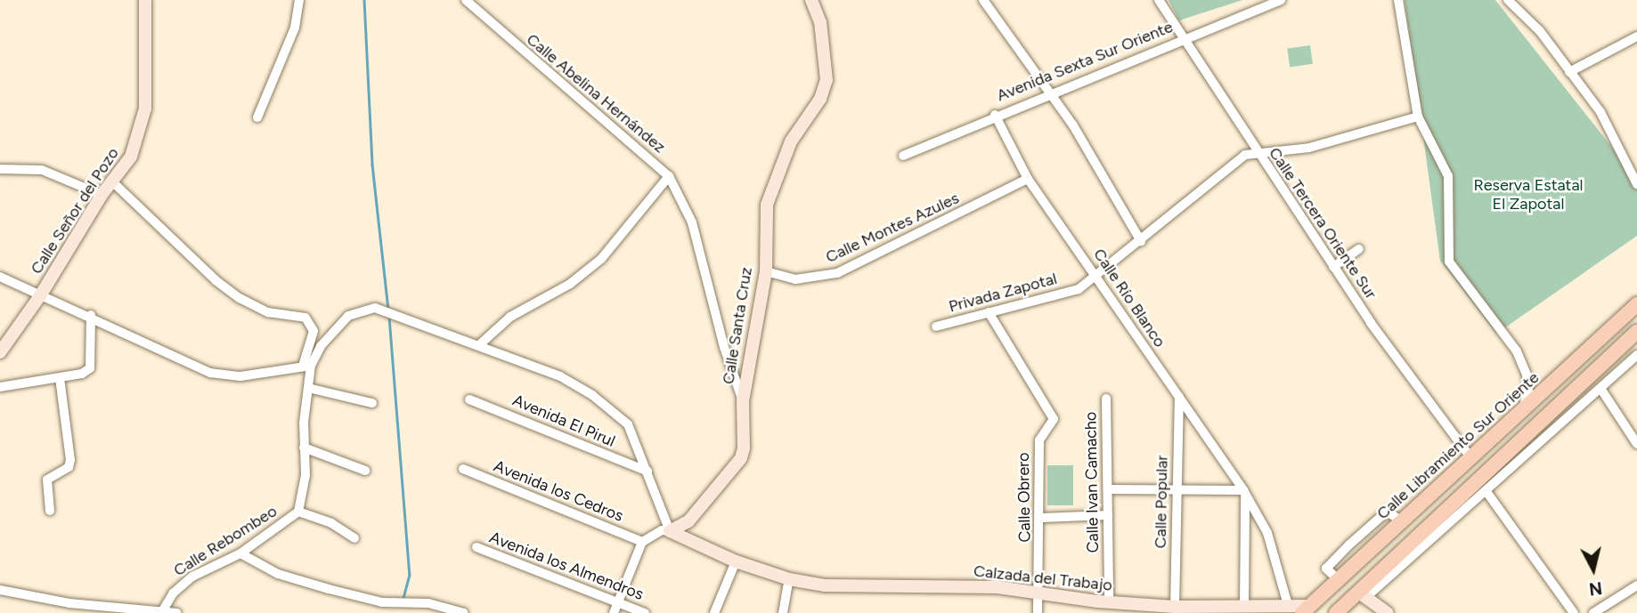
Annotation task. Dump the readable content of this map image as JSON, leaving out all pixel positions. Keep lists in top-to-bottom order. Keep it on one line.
{"streets":{"main road":["Calle Libramiento Sur Oriente"],"street":["Avenida Sexta Sur Oriente","Calle Abelina Hernández","Calle Señor del Pozo","Calle Tercera Oriente Sur","Calle Montes Azules","Privada Zapotal","Calle Río Blanco","Calle Santa Cruz","Avenida El Pirul","Calle Ivan Camacho","Avenida los Cedros","Calle Obrero","Calle Popular","Calle Rebombeo","Avenida los Almendros","Calzada del Trabajo"]},"crossings":[["Avenida Sexta Sur Oriente","Calle Tercera Oriente Sur"],["Avenida Sexta Sur Oriente","Calle Río Blanco"],["Calle Abelina Hernández","Calle Santa Cruz"],["Calle Tercera Oriente Sur","Privada Zapotal"],["Calle Tercera Oriente Sur","Calle Libramiento Sur Oriente"],["Calle Montes Azules","Calle Río Blanco"],["Calle Montes Azules","Calle Santa Cruz"],["Privada Zapotal","Calle Río Blanco"],["Privada Zapotal","Calle Obrero"],["Calle Río Blanco","Calle Popular"],["Calle Río Blanco","Calzada del Trabajo"],["Calle Santa Cruz","Calzada del Trabajo"],["Calle Libramiento Sur Oriente","Calzada del Trabajo"],["Calle Ivan Camacho","Calzada del Trabajo"],["Calle Obrero","Calzada del Trabajo"],["Calle Popular","Calzada del Trabajo"]],"parks":["Reserva Estatal El Zapotal"],"north":"bottom"}
